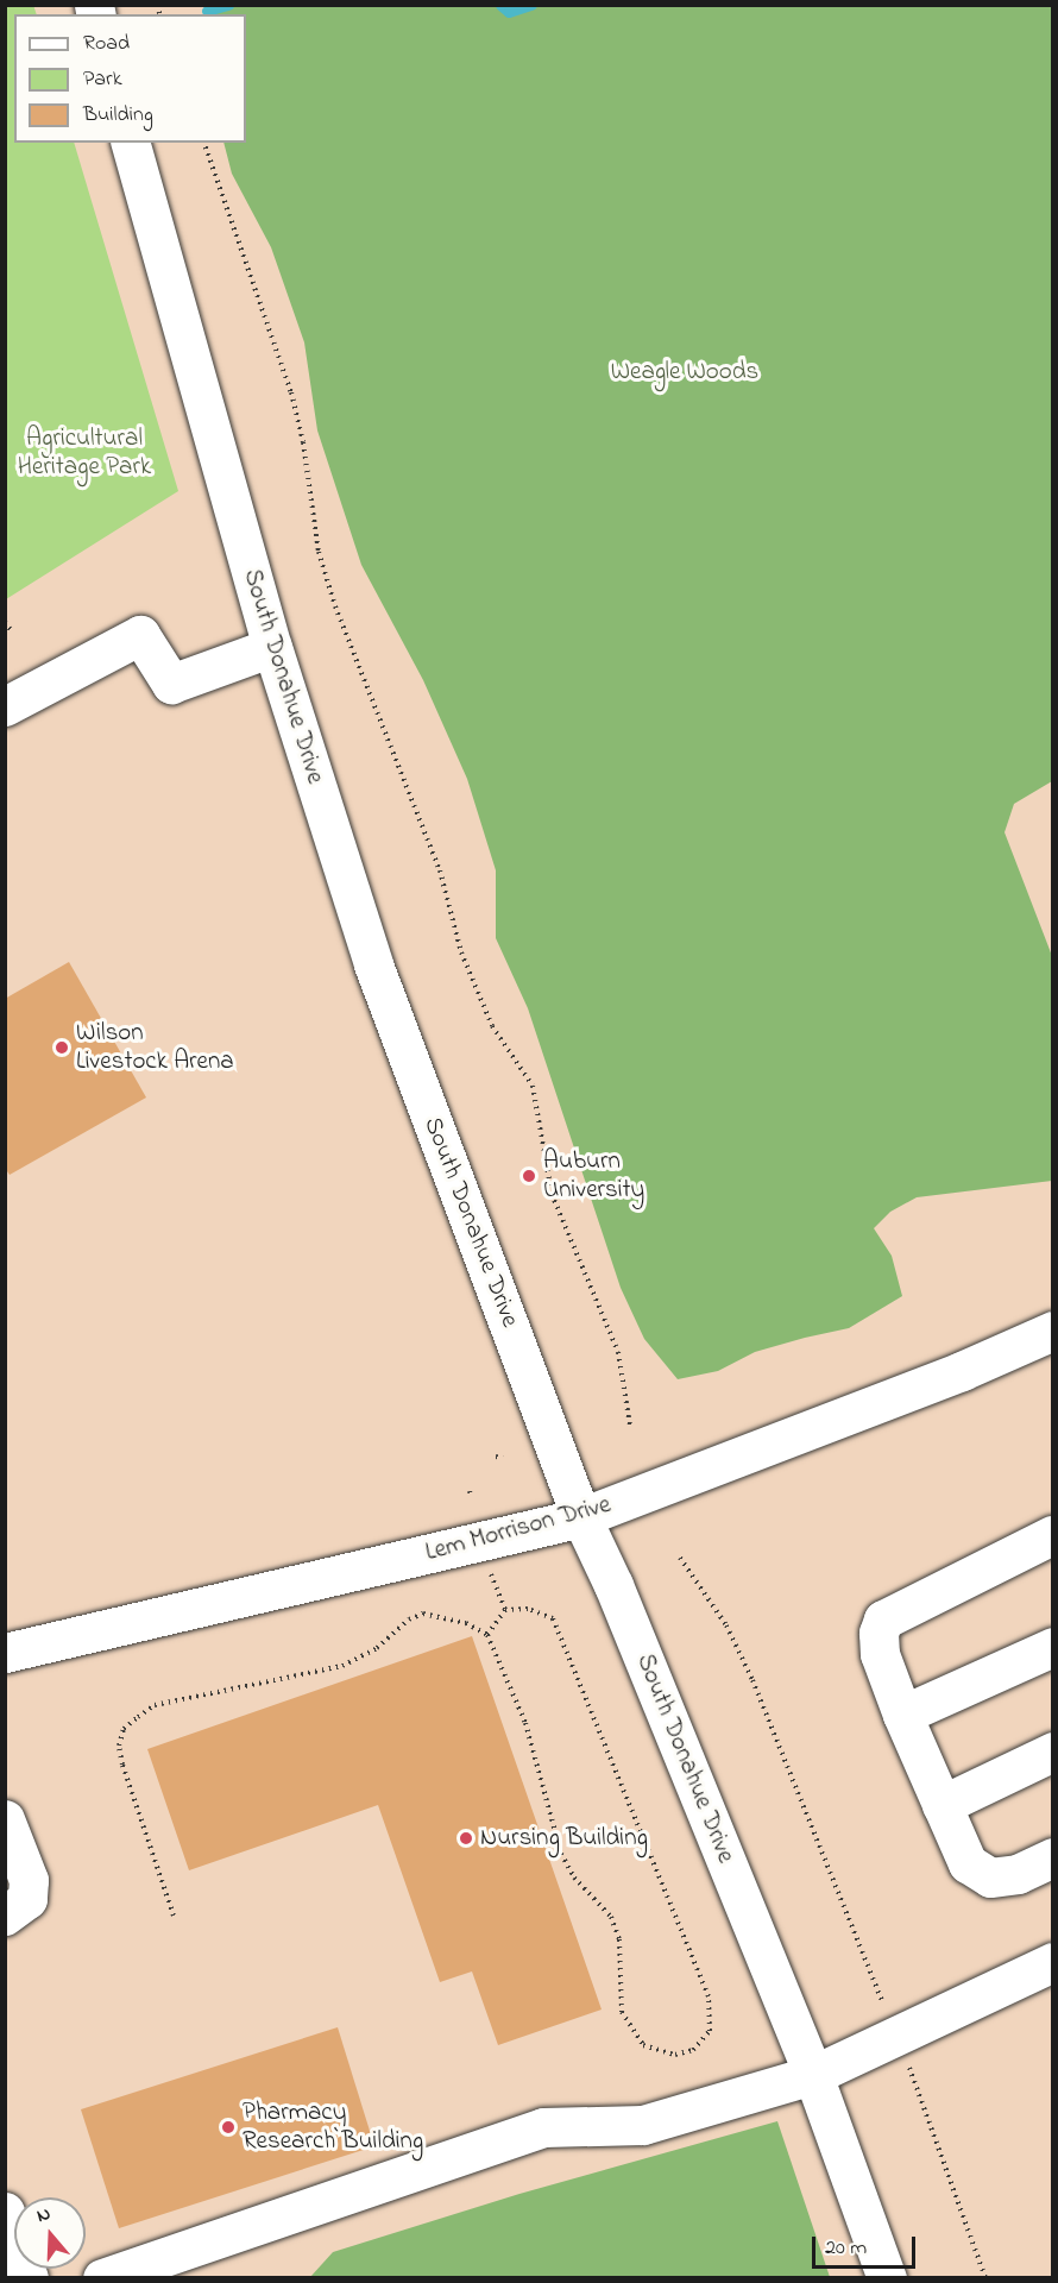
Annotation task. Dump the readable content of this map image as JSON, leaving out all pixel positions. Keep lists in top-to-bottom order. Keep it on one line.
{"streets":{"street":["South Donahue Drive","Lem Morrison Drive"]},"crossings":[["South Donahue Drive","Lem Morrison Drive"]],"parks":["Weagle Woods","Agricultural Heritage Park"],"places":["Wilson Livestock Arena","Auburn University","Nursing Building","Pharmacy Research Building"],"legend":["Road","Park","Building"],"scale_bar":"20 m","north":"top"}
